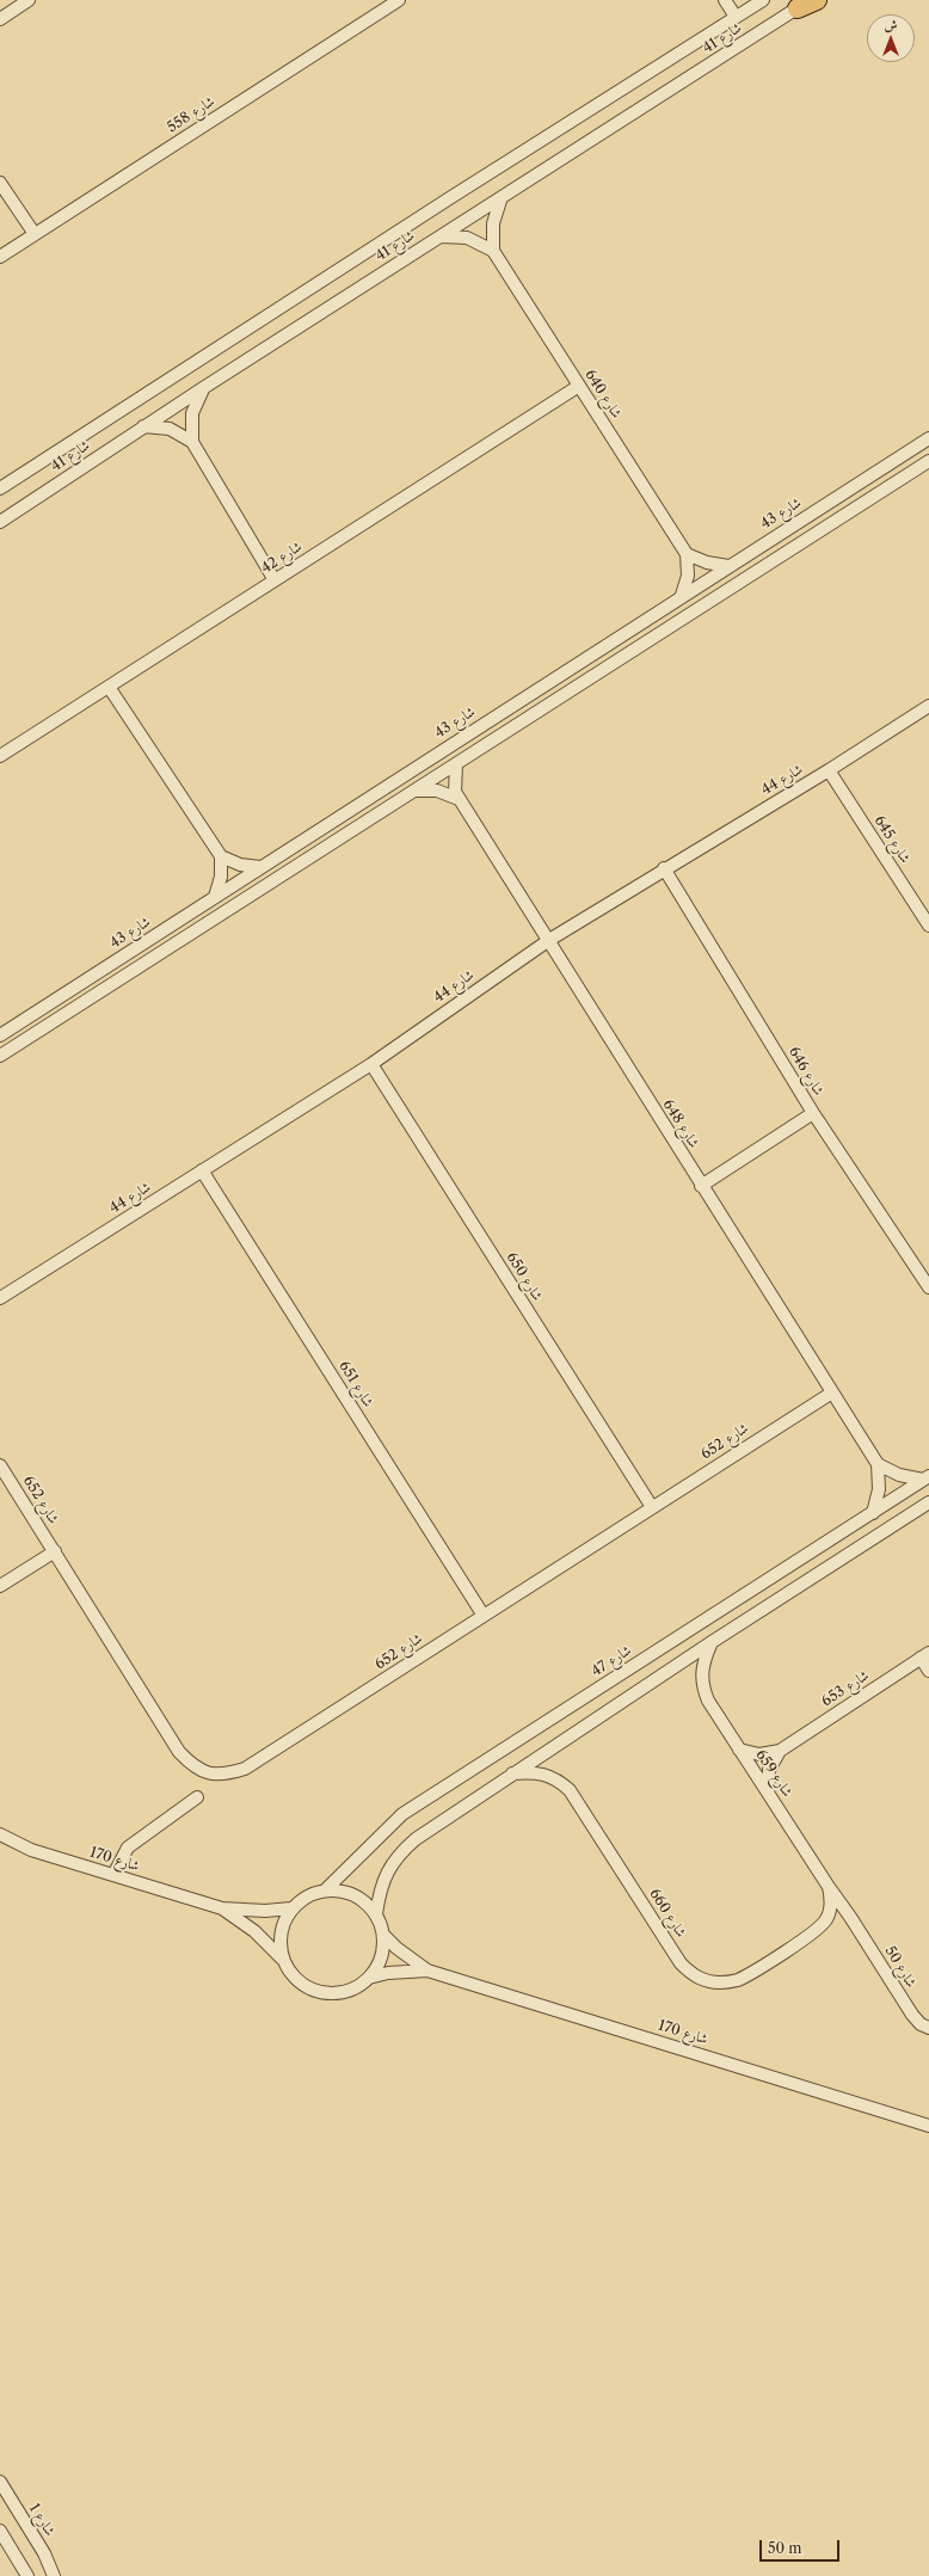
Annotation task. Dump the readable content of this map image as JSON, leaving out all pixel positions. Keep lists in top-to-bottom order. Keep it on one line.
{"streets":{"street":["شارع 41","شارع 558","شارع 640","شارع 43","شارع 42","شارع 44","شارع 645","شارع 646","شارع 648","شارع 650","شارع 651","شارع 652","شارع 47","شارع 653","شارع 659","شارع 170","شارع 660","شارع 50","شارع 1"]},"crossings":[["شارع 41","شارع 640"],["شارع 640","شارع 42"],["شارع 44","شارع 645"],["شارع 44","شارع 646"],["شارع 44","شارع 648"],["شارع 44","شارع 650"],["شارع 44","شارع 651"],["شارع 648","شارع 652"],["شارع 650","شارع 652"],["شارع 651","شارع 652"],["شارع 47","شارع 170"],["شارع 653","شارع 659"],["شارع 659","شارع 50"]],"scale_bar":"50 m","north":"top"}
